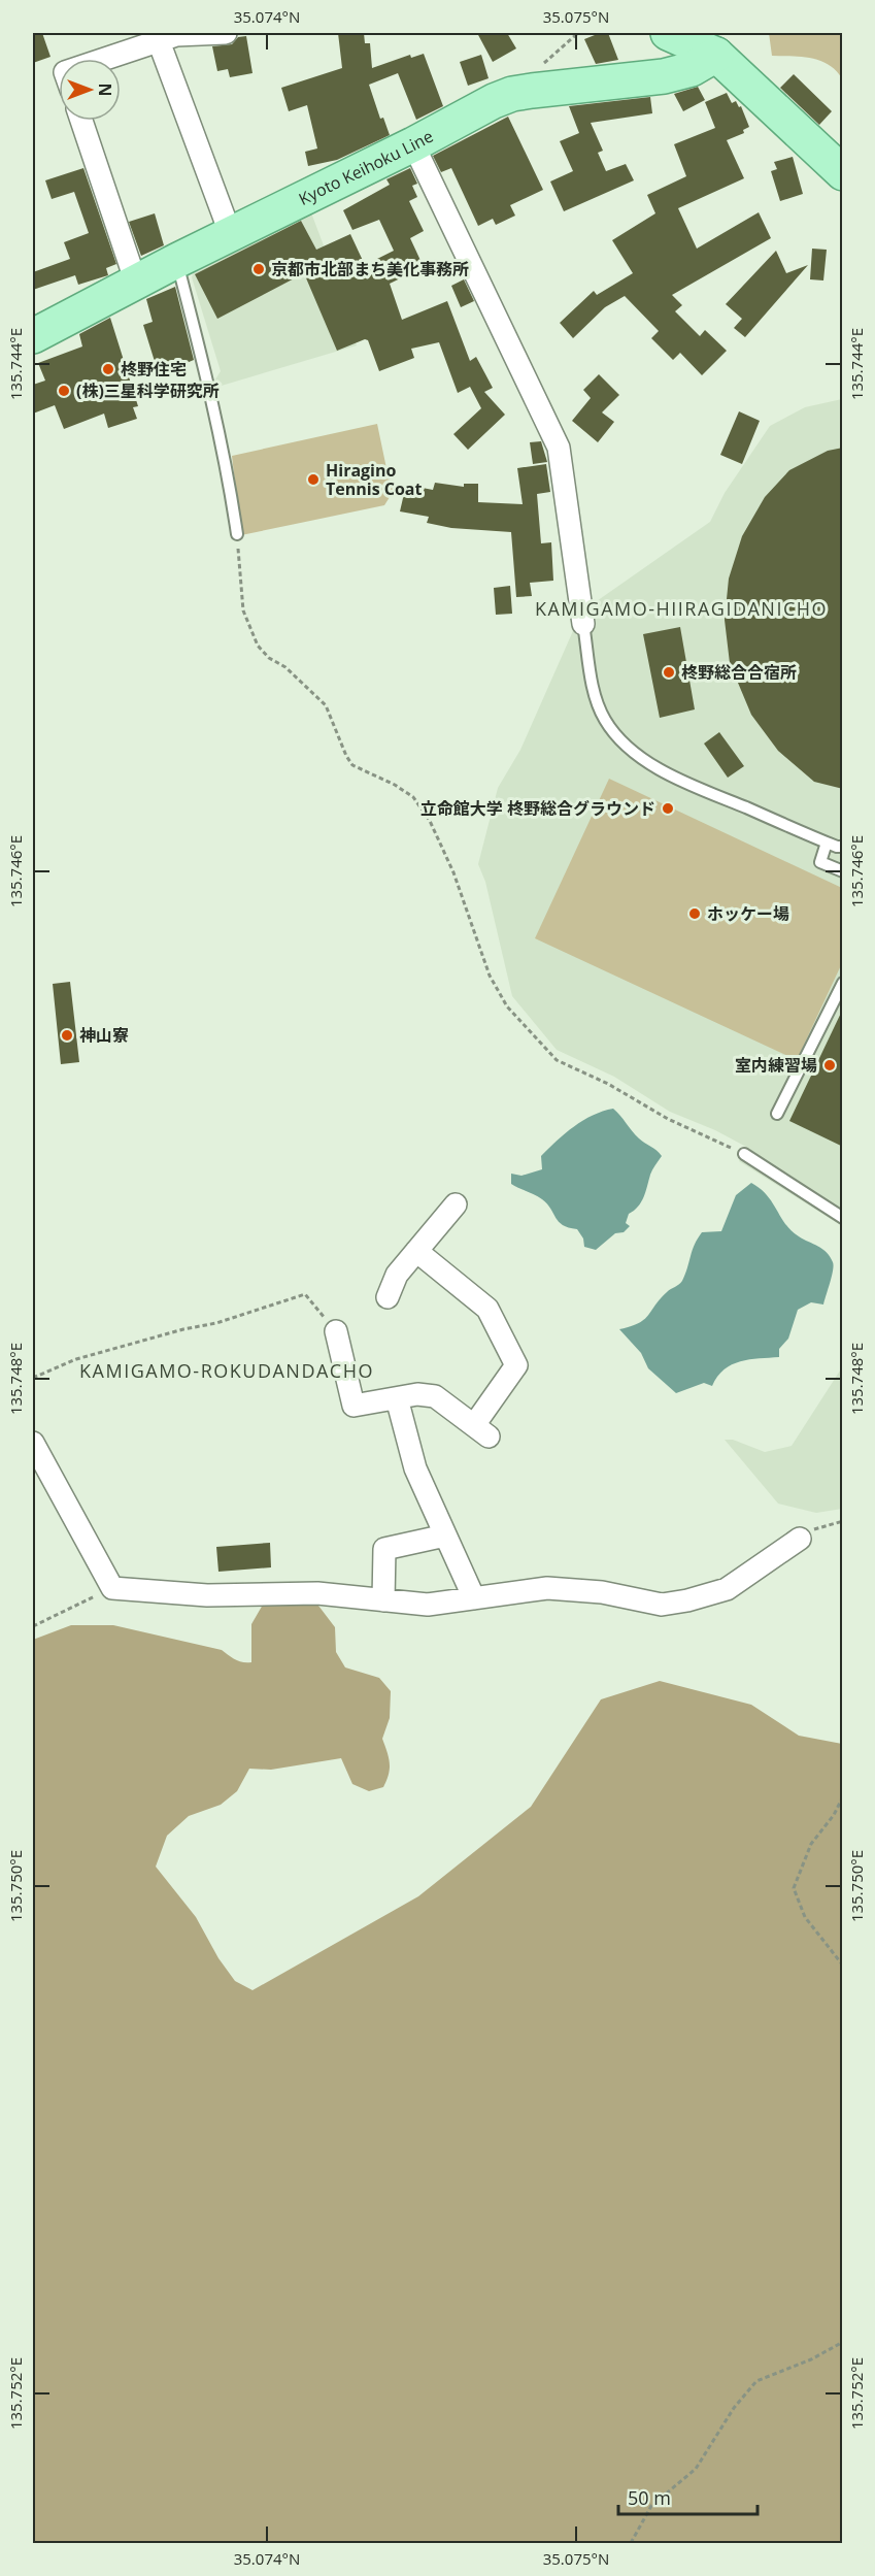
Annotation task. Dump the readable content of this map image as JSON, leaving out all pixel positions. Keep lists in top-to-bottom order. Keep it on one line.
{"streets":{"main road":["Kyoto Keihoku Line"]},"districts":["KAMIGAMO-HIIRAGIDANICHO","KAMIGAMO-ROKUDANDACHO"],"places":["京都市北部まち美化事務所","柊野住宅","(株)三星科学研究所","Hiragino Tennis Coat","柊野総合合宿所","立命館大学 柊野総合グラウンド","ホッケー場","神山寮","室内練習場"],"scale_bar":"50 m","north":"right","coordinates":["35.074°N","35.075°N","135.744°E","135.746°E","135.748°E","135.750°E","135.752°E"]}
